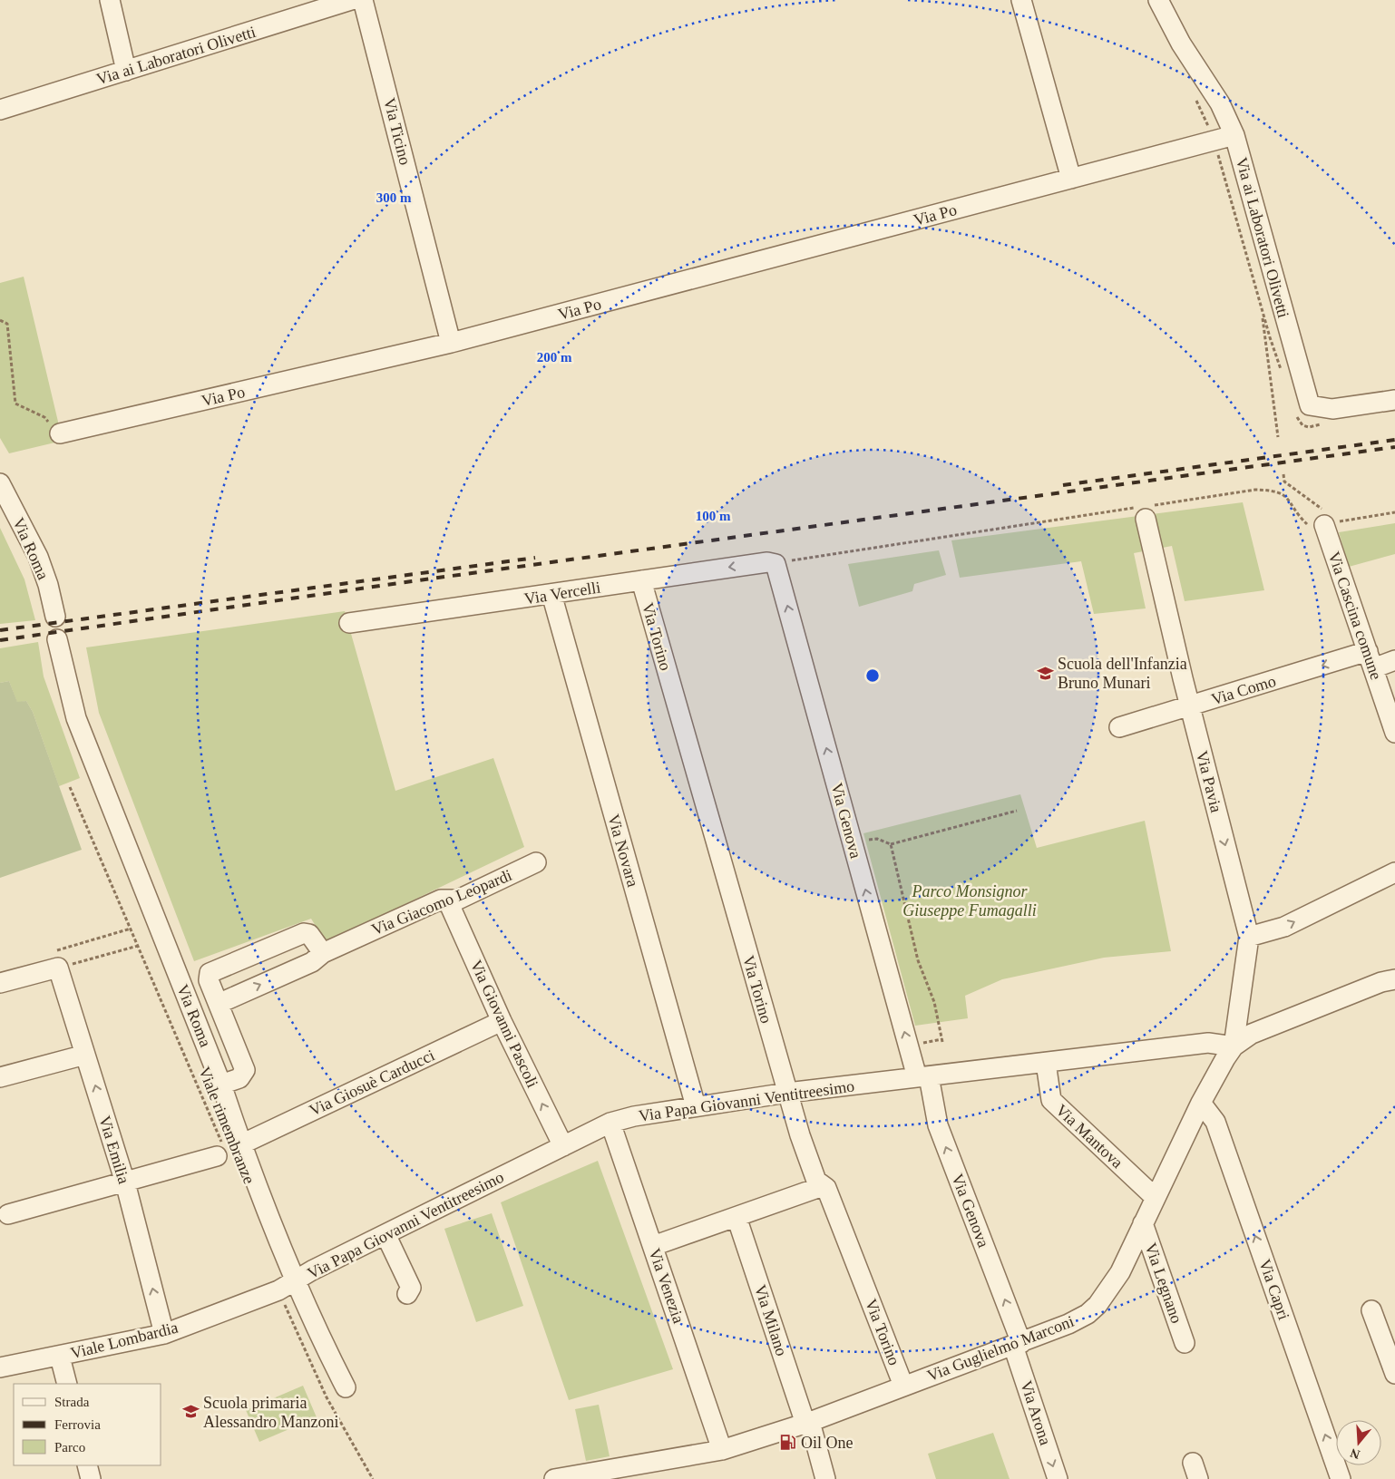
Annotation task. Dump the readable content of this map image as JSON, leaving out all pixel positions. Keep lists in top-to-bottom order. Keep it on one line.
{"streets":{"street":["Via ai Laboratori Olivetti","Via Ticino","Via Po","Via Roma","Via Vercelli","Via Cascina comune","Via Torino","Via Como","Via Pavia","Via Genova","Via Novara","Via Giacomo Leopardi","Via Giovanni Pascoli","Via Giosuè Carducci","Via Papa Giovanni Ventitreesimo","Via Mantova","Via Emilia","Via Legnano","Via Venezia","Via Capri","Via Milano","Viale Lombardia","Via Guglielmo Marconi","Via Arona"],"path":["Viale rimembranze"]},"crossings":[["Via ai Laboratori Olivetti","Via Po"],["Via Ticino","Via Po"],["Via Roma","Via Giosuè Carducci"],["Via Roma","Via Papa Giovanni Ventitreesimo"],["Via Roma","Viale rimembranze"],["Via Roma","Viale Lombardia"],["Via Vercelli","Via Torino"],["Via Vercelli","Via Genova"],["Via Vercelli","Via Novara"],["Via Cascina comune","Via Como"],["Via Torino","Via Papa Giovanni Ventitreesimo"],["Via Torino","Via Guglielmo Marconi"],["Via Como","Via Pavia"],["Via Pavia","Via Papa Giovanni Ventitreesimo"],["Via Pavia","Via Guglielmo Marconi"],["Via Genova","Via Papa Giovanni Ventitreesimo"],["Via Genova","Via Guglielmo Marconi"],["Via Genova","Via Arona"],["Via Novara","Via Papa Giovanni Ventitreesimo"],["Via Giacomo Leopardi","Via Giovanni Pascoli"],["Via Giovanni Pascoli","Via Giosuè Carducci"],["Via Giovanni Pascoli","Via Papa Giovanni Ventitreesimo"],["Via Giosuè Carducci","Viale rimembranze"],["Via Giosuè Carducci","Via Emilia"],["Via Papa Giovanni Ventitreesimo","Via Mantova"],["Via Papa Giovanni Ventitreesimo","Via Venezia"],["Via Papa Giovanni Ventitreesimo","Viale Lombardia"],["Via Papa Giovanni Ventitreesimo","Via Guglielmo Marconi"],["Via Mantova","Via Guglielmo Marconi"],["Via Emilia","Viale Lombardia"],["Via Legnano","Via Guglielmo Marconi"],["Via Venezia","Via Guglielmo Marconi"],["Via Capri","Via Guglielmo Marconi"],["Via Milano","Via Guglielmo Marconi"],["Via Guglielmo Marconi","Via Arona"]],"one_way":["Via Como","Via Pavia","Via Genova","Via Giovanni Pascoli","Via Emilia","Via Capri","Via Arona"],"parks":["Parco Monsignor Giuseppe Fumagalli"],"places":{"school or university":["Scuola dell'Infanzia Bruno Munari","Scuola primaria Alessandro Manzoni"],"fuel station":["Oil One"]},"legend":["Strada","Ferrovia","Parco"],"north":"bottom","rings":["300 m","200 m","100 m"]}
